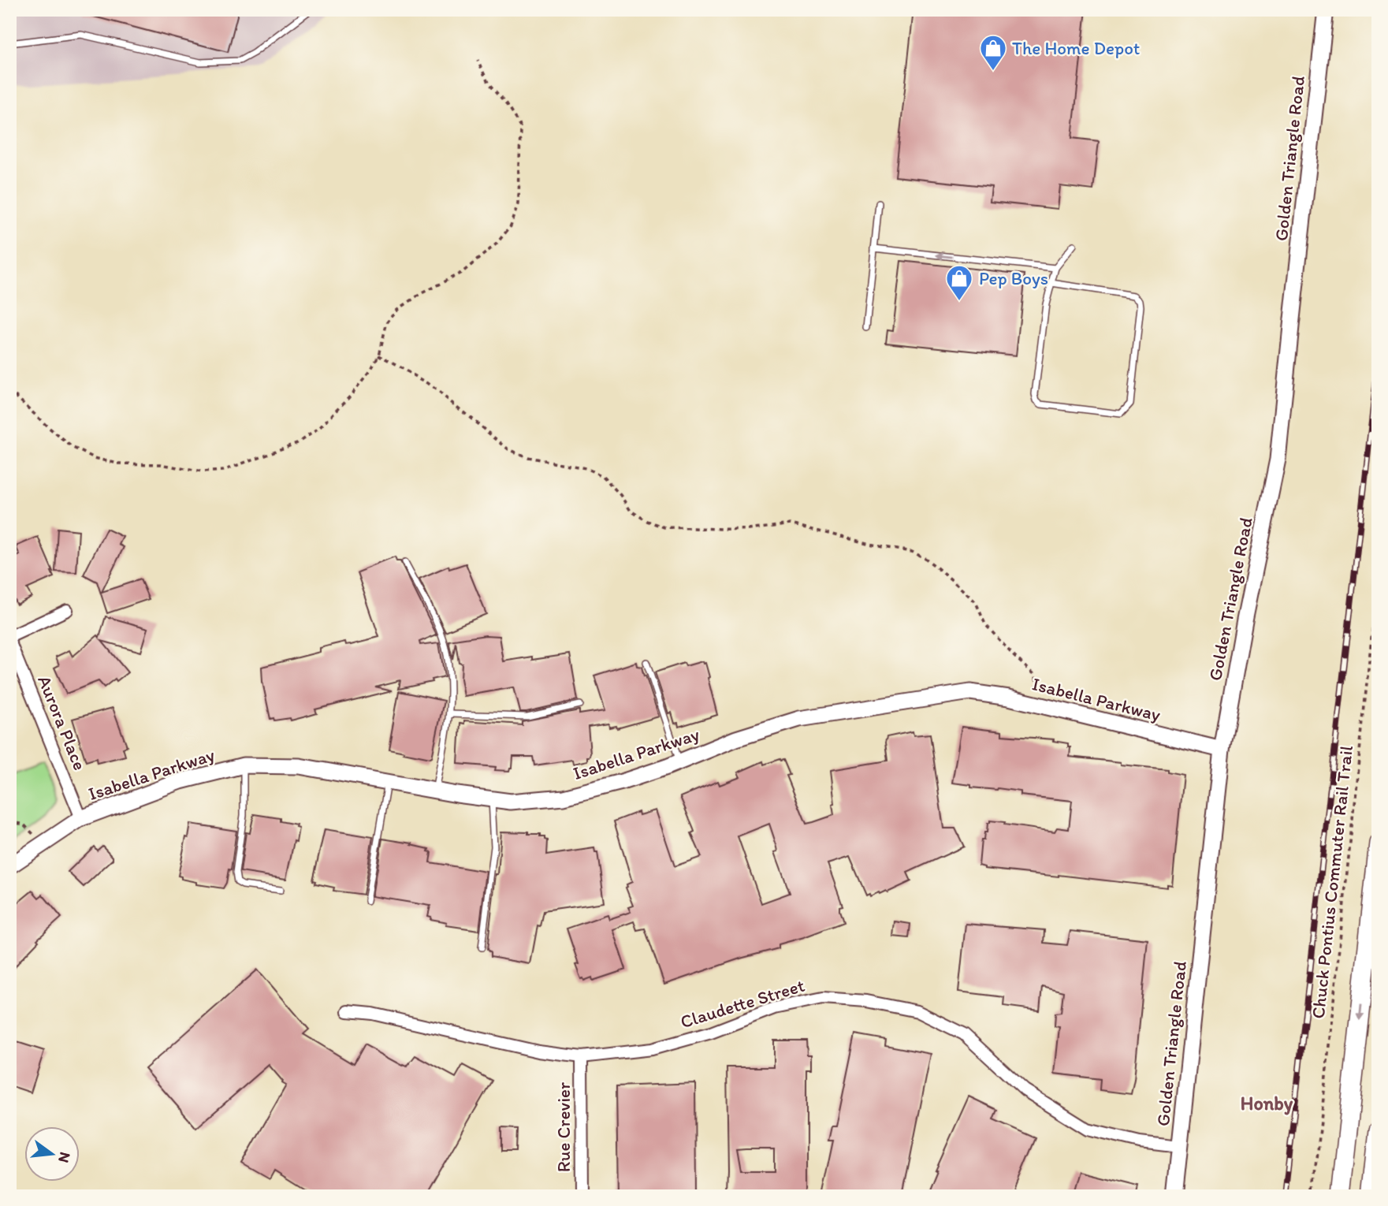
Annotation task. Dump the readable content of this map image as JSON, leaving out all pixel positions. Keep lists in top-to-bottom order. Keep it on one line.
{"streets":{"street":["Golden Triangle Road","Isabella Parkway","Aurora Place","Claudette Street","Rue Crevier"],"path":["Chuck Pontius Commuter Rail Trail"]},"crossings":[["Golden Triangle Road","Isabella Parkway"],["Golden Triangle Road","Claudette Street"],["Isabella Parkway","Aurora Place"],["Claudette Street","Rue Crevier"]],"districts":["Honby"],"places":{"shop":["The Home Depot","Pep Boys"]},"north":"right"}
